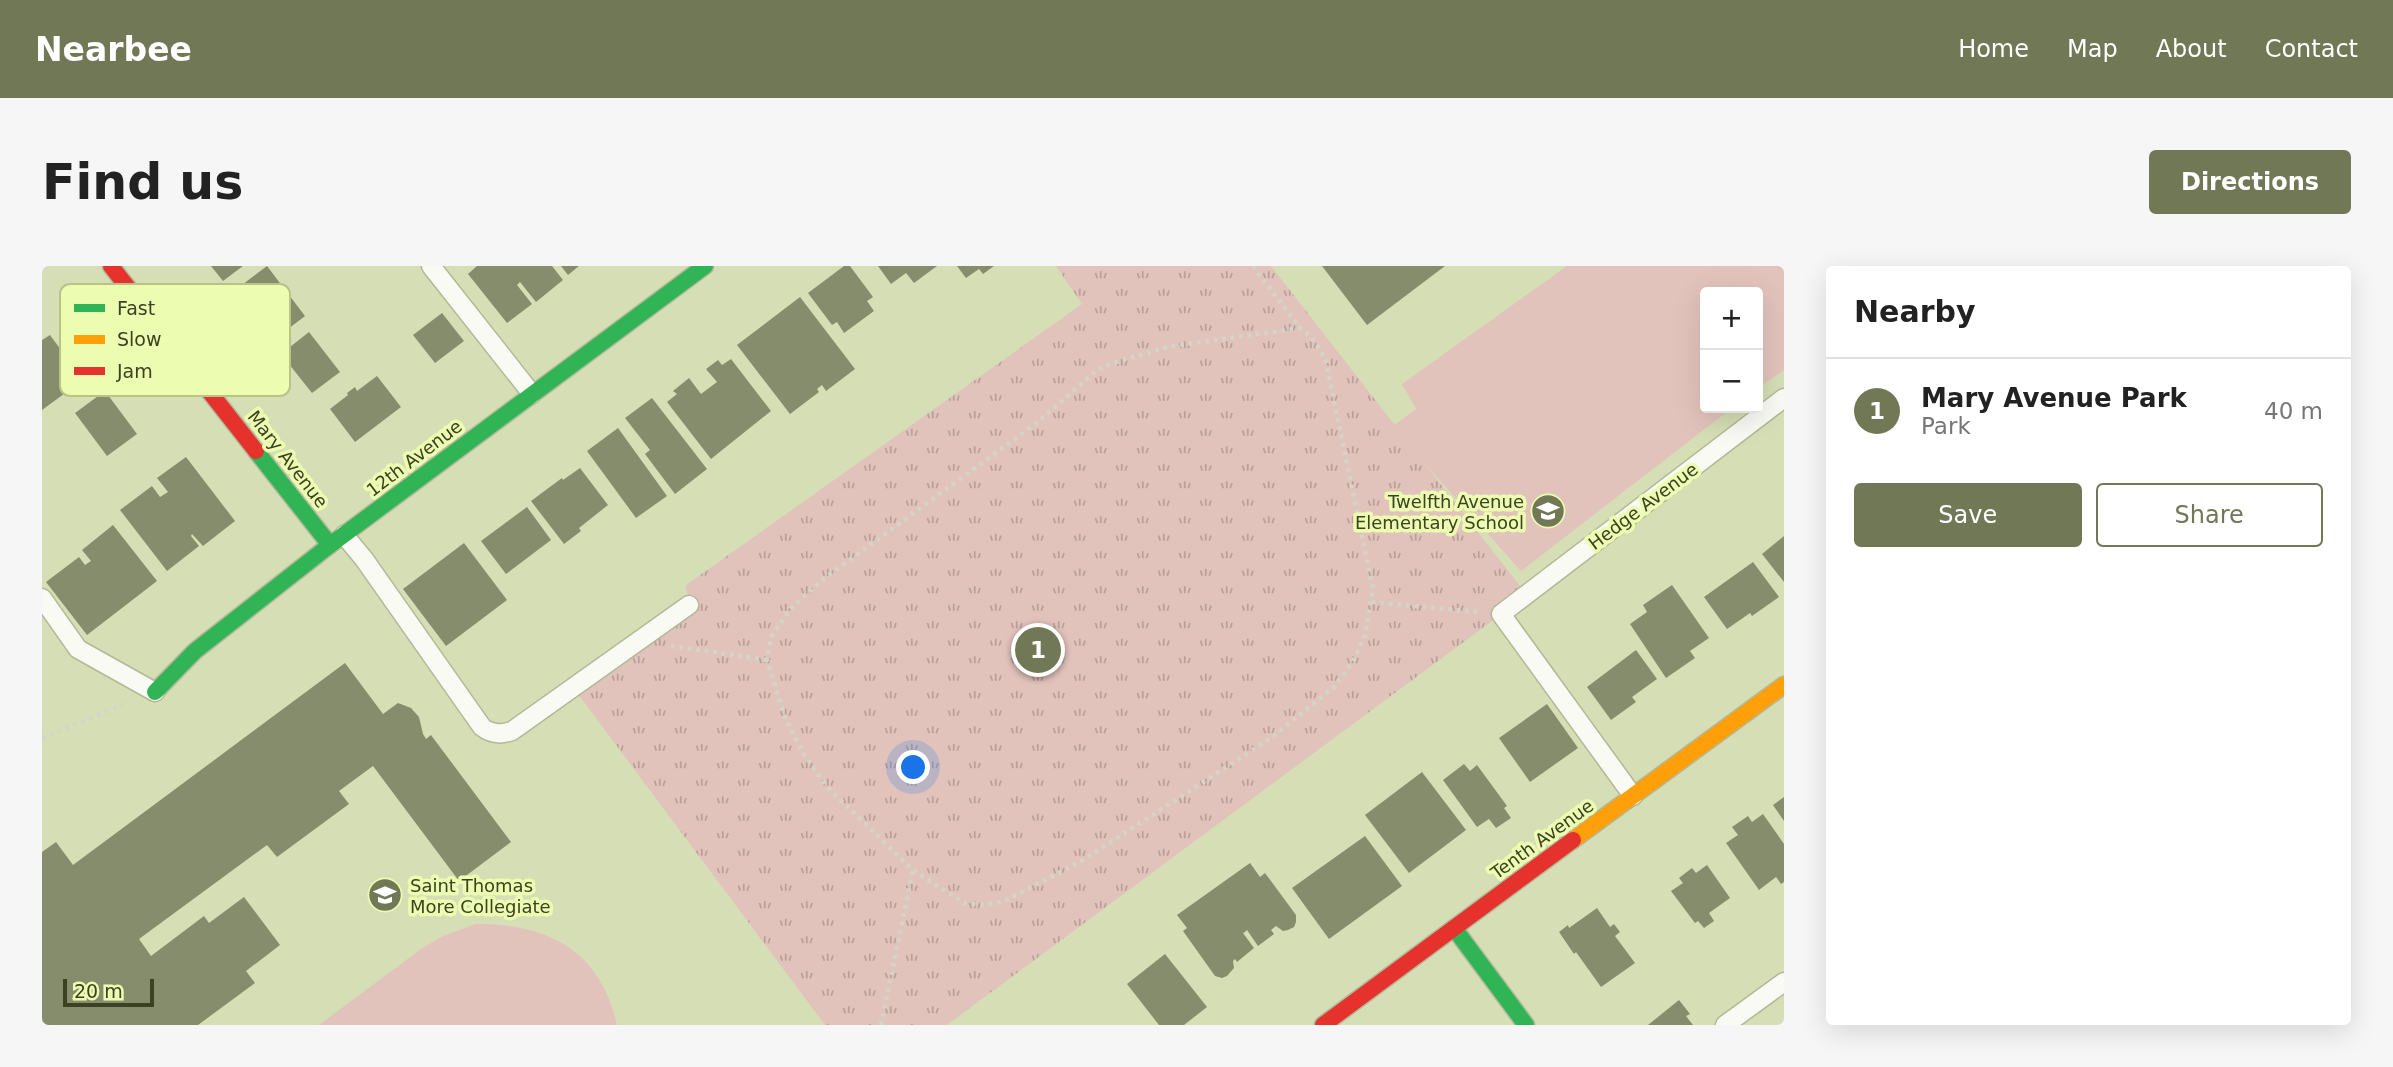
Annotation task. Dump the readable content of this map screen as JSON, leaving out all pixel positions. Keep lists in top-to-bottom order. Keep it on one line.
{"streets":{"street":["12th Avenue","Mary Avenue","Tenth Avenue"],"lane":["Hedge Avenue"]},"crossings":[["12th Avenue","Mary Avenue"]],"places":{"school or university":["Twelfth Avenue Elementary School","Saint Thomas More Collegiate"]},"legend":["Fast","Slow","Jam"],"scale_bar":"20 m","page":{"header":"Nearbee","nav":["Home","Map","About","Contact"],"buttons":["Directions",["Save","Share"]],"title":"Find us","heading":"Nearby","map_buttons":["+","−"],"list":[{"mark":"1","name":"Mary Avenue Park","note":"Park","value":"40 m"}],"pins":"1","scale":"20 m"}}
